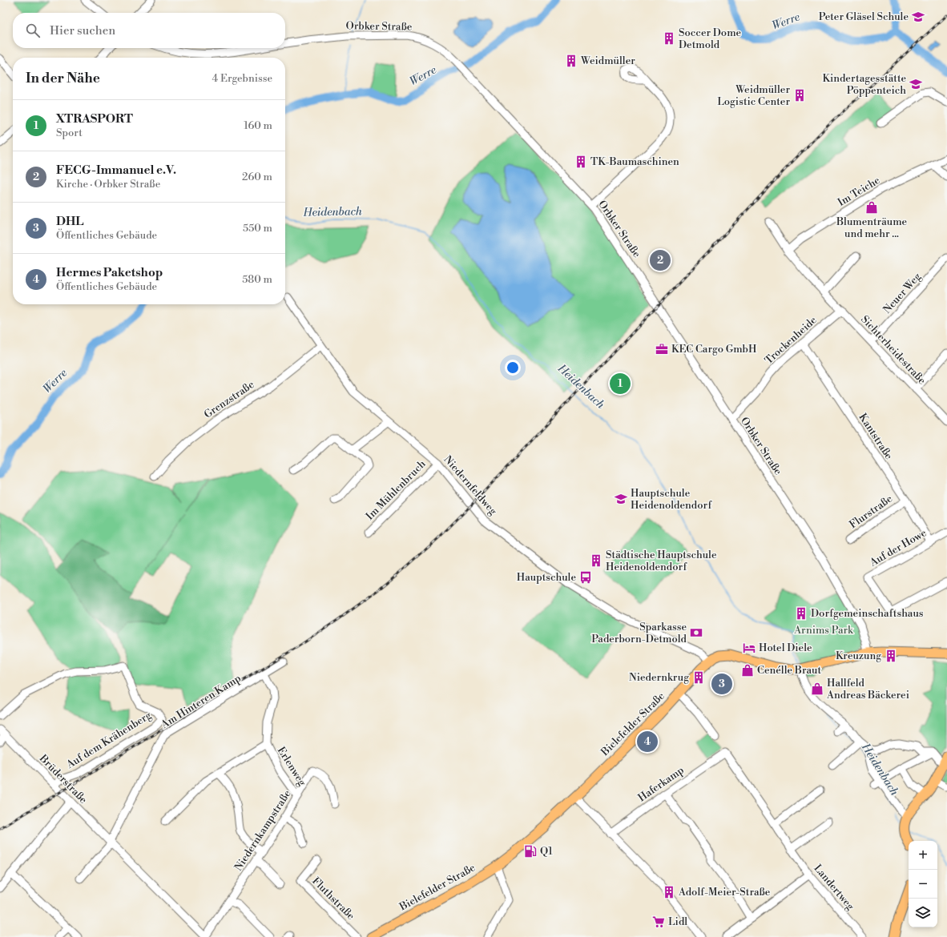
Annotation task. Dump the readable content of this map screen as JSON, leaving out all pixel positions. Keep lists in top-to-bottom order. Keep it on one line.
{"streets":{"main road":["Bielefelder Straße"],"street":["Orbker Straße","Im Teiche","Neuer Weg","Trockenheide","Sichterheidestraße","Grenzstraße","Kantstraße","Niedernfeldweg","Im Mühlenbruch","Flurstraße","Auf der Howe","Am Hinteren Kamp","Auf dem Krähenberg","Erlenweg","Brüderstraße","Haferkamp","Niedernkampstraße","Landertweg","Fluthstraße"]},"crossings":[["Orbker Straße","Trockenheide"],["Orbker Straße","Bielefelder Straße"],["Im Teiche","Sichterheidestraße"],["Neuer Weg","Sichterheidestraße"],["Trockenheide","Sichterheidestraße"],["Trockenheide","Kantstraße"],["Grenzstraße","Niedernfeldweg"],["Kantstraße","Flurstraße"],["Kantstraße","Auf der Howe"],["Niedernfeldweg","Im Mühlenbruch"],["Niedernfeldweg","Bielefelder Straße"],["Am Hinteren Kamp","Erlenweg"],["Am Hinteren Kamp","Brüderstraße"],["Auf dem Krähenberg","Brüderstraße"],["Erlenweg","Niedernkampstraße"],["Brüderstraße","Niedernkampstraße"],["Haferkamp","Landertweg"]],"water":["Werre","Heidenbach"],"parks":["Arnims Park"],"places":{"school or university":["Peter Gläsel Schule","Kindertagesstätte Pöppenteich","Hauptschule Heidenoldendorf"],"building":["Soccer Dome Detmold","Weidmüller","Weidmüller Logistic Center","TK-Baumaschinen","Städtische Hauptschule Heidenoldendorf","Dorfgemeinschaftshaus","Kreuzung","Niedernkrug","Adolf-Meier-Straße"],"shop":["Blumenträume und mehr ...","Cenélle Braut","Hallfeld Andreas Bäckerei"],"office":["KEC Cargo GmbH"],"bus stop":["Hauptschule"],"bank":["Sparkasse Paderborn-Detmold"],"hotel":["Hotel Diele"],"fuel station":["Q1"],"supermarket":["Lidl"]},"page":{"search":"Hier suchen","heading":["In der Nähe","4 Ergebnisse"],"list":[{"mark":"1","name":"XTRASPORT","note":"Sport","value":"160 m"},{"mark":"2","name":"FECG-Immanuel e.V.","note":"Kirche · Orbker Straße","value":"260 m"},{"mark":"3","name":"DHL","note":"Öffentliches Gebäude","value":"550 m"},{"mark":"4","name":"Hermes Paketshop","note":"Öffentliches Gebäude","value":"580 m"}],"pins":["2","1","3","4"],"map_buttons":["+","−"]}}
